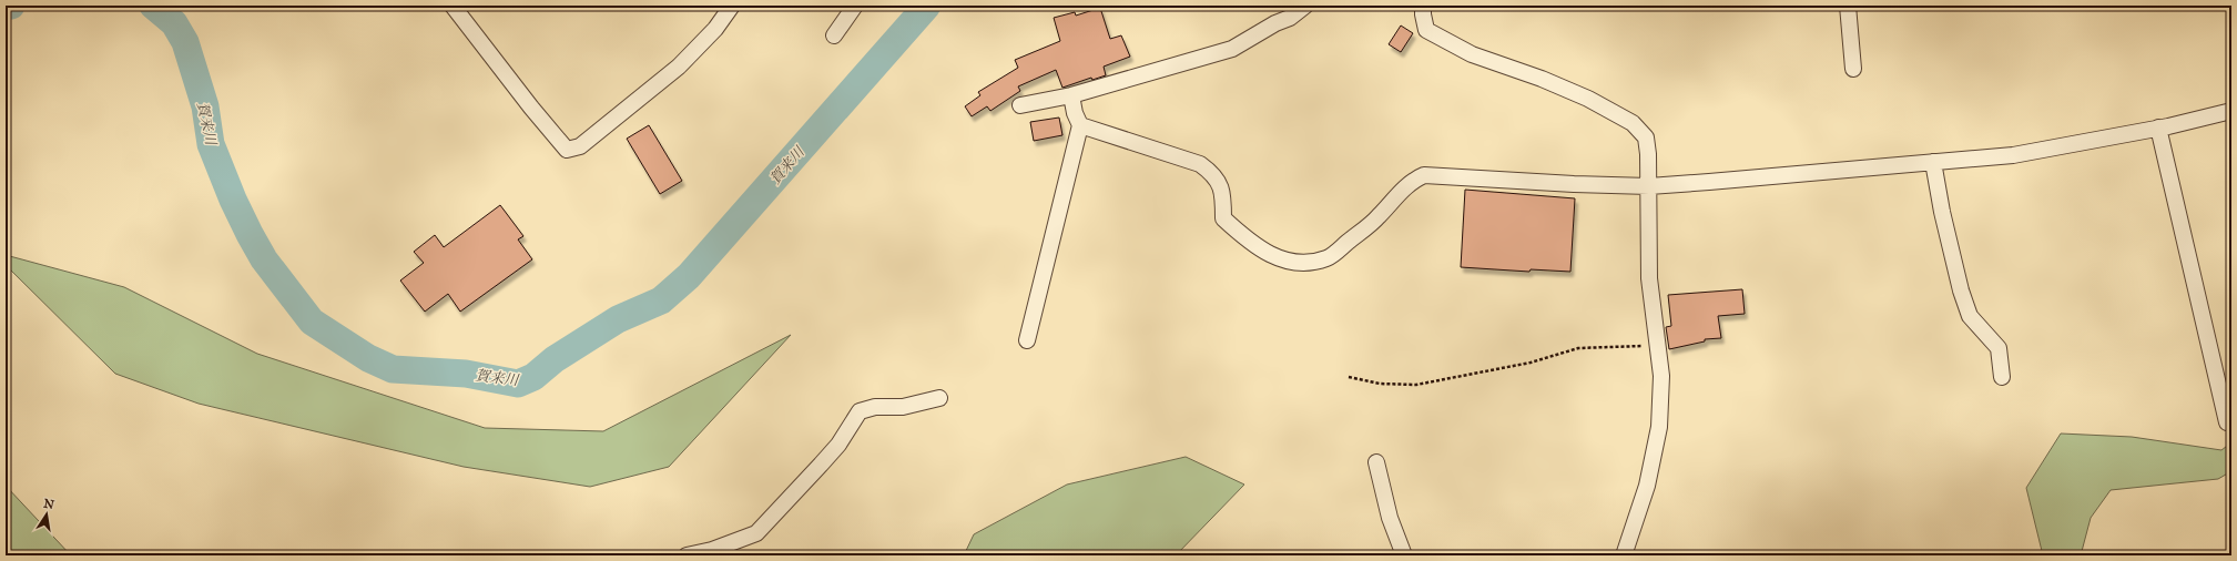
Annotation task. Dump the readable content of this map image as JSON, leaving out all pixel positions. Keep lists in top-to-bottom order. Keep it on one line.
{"water":["賀来川"],"north":"top"}
